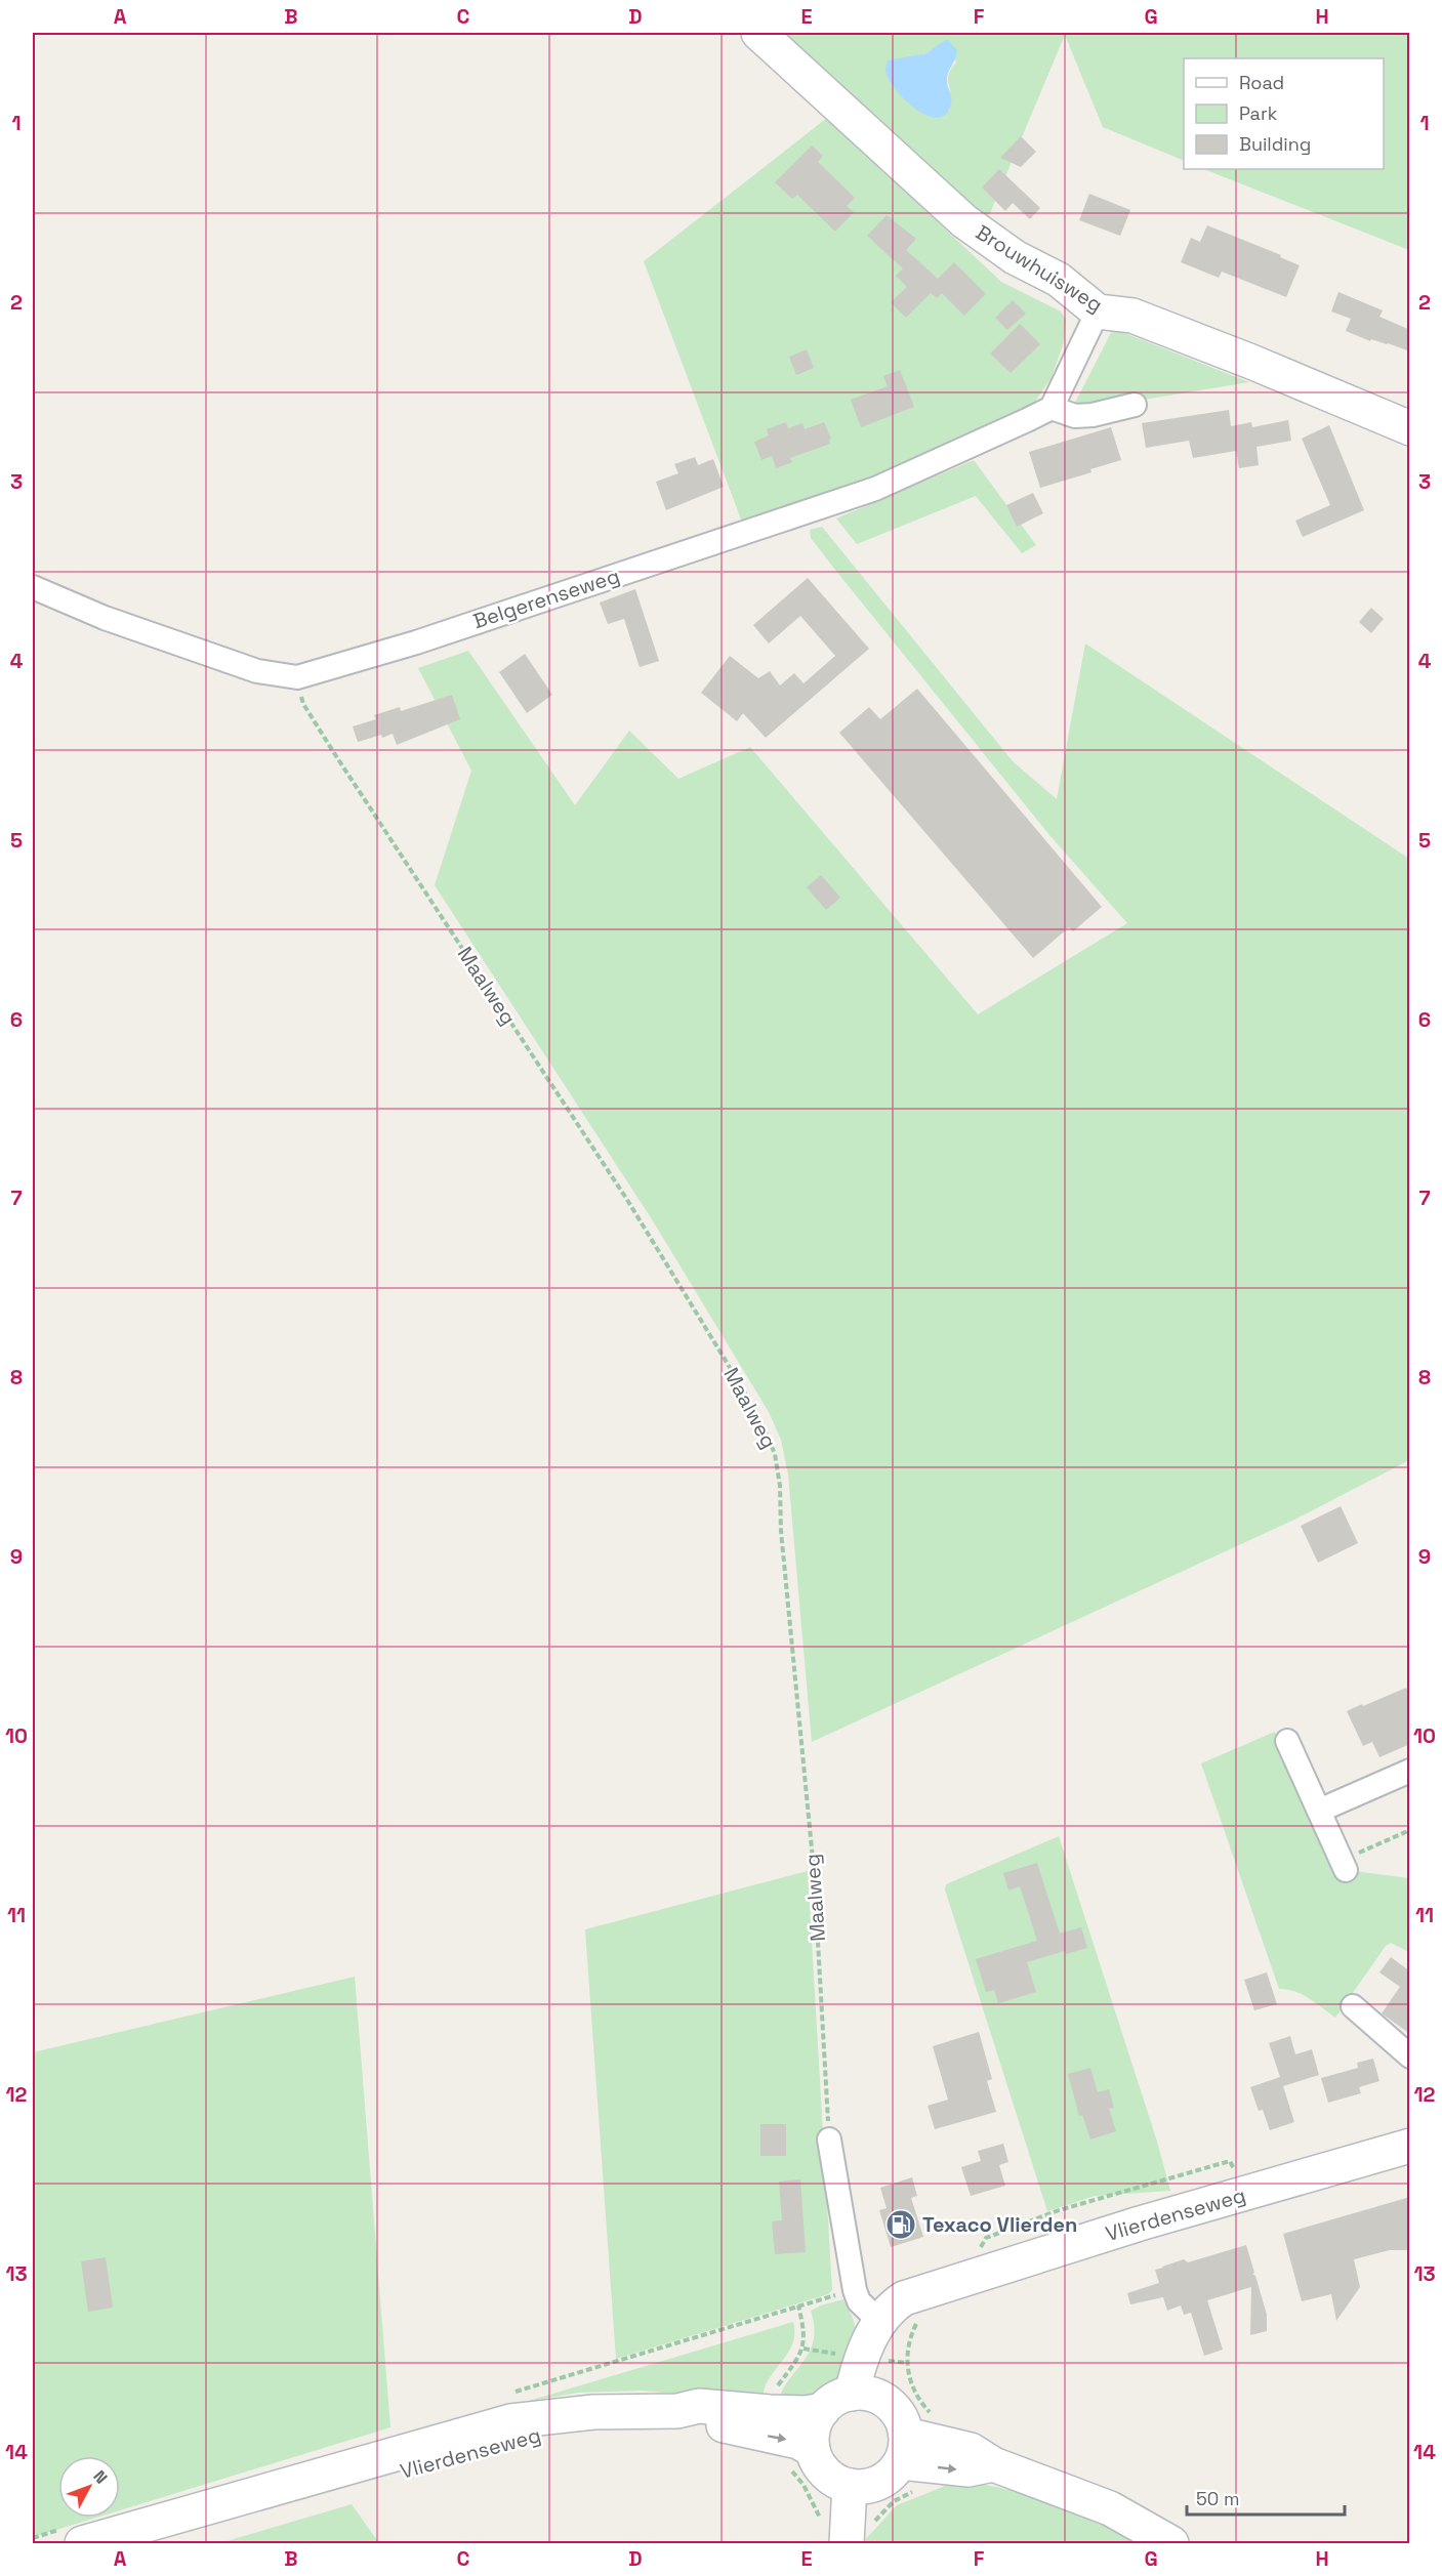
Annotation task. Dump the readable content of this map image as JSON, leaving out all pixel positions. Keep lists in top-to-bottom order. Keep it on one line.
{"streets":{"street":["Brouwhuisweg","Belgerenseweg","Vlierdenseweg"],"path":["Maalweg"]},"crossings":[["Belgerenseweg","Maalweg"]],"places":{"fuel station":["Texaco Vlierden"]},"legend":["Road","Park","Building"],"scale_bar":"50 m","north":"top right","grid":{"columns":["A","B","C","D","E","F","G","H"],"rows":["1","2","3","4","5","6","7","8","9","10","11","12","13","14"]}}
